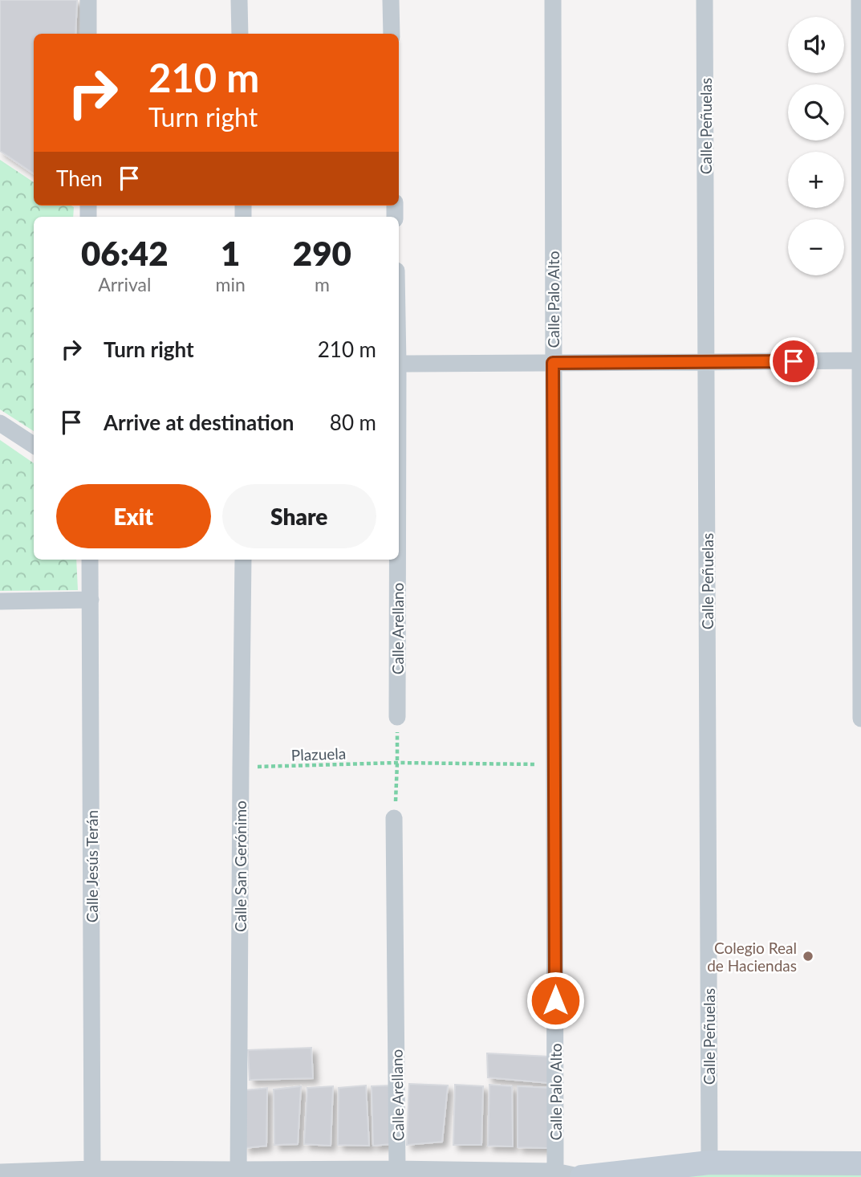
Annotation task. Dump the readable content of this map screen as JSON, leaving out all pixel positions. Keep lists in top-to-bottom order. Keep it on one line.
{"streets":{"street":["Calle Peñuelas","Calle Palo Alto","Calle Arellano","Calle Jesús Terán","Calle San Gerónimo"],"path":["Plazuela"]},"crossings":[["Calle Palo Alto","Plazuela"],["Plazuela","Calle San Gerónimo"]],"places":["Colegio Real de Haciendas"],"page":{"map_buttons":["+","−"],"turn":["210 m","Turn right"],"then":"Then","eta":["06:42","Arrival","1","min","290","m"],"list":[{"name":"Turn right","value":"210 m"},{"name":"Arrive at destination","value":"80 m"}],"buttons":["Exit","Share"]}}
